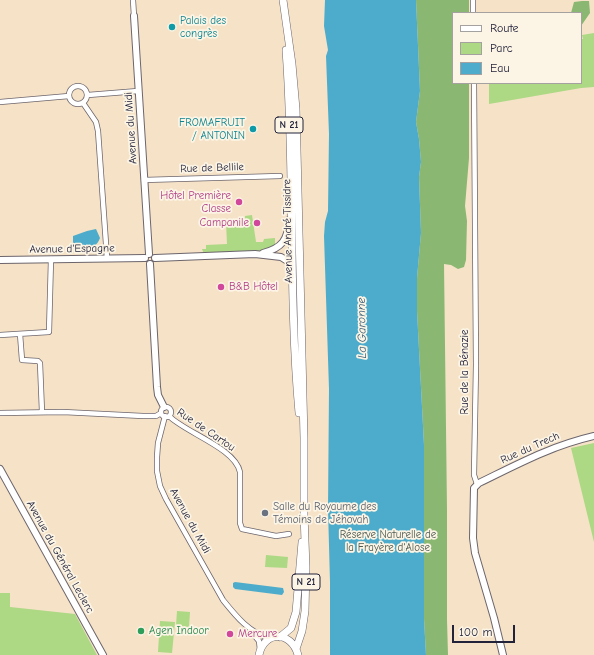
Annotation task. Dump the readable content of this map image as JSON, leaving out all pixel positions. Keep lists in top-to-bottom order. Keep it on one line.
{"streets":{"main road":["N 21","Avenue André Tissidre"],"street":["Avenue du Midi","Rue de Bellile","Avenue d'Espagne","Rue de la Bénazie","Rue de Cartou","Rue du Trech","Avenue du Général Leclerc"]},"crossings":[["Avenue du Midi","Rue de Bellile"],["Avenue du Midi","Avenue d'Espagne"],["Avenue du Midi","Rue de Cartou"],["Rue de la Bénazie","Rue du Trech"]],"water":["La Garonne"],"parks":["Réserve Naturelle de la Frayère d'Alose"],"places":["Palais des congrès","FROMAFRUIT / ANTONIN","Hôtel Première Classe","Campanile","B&B Hôtel","Salle du Royaume des Témoins de Jéhovah","Agen Indoor","Mercure"],"legend":["Route","Parc","Eau"],"scale_bar":"100 m"}
